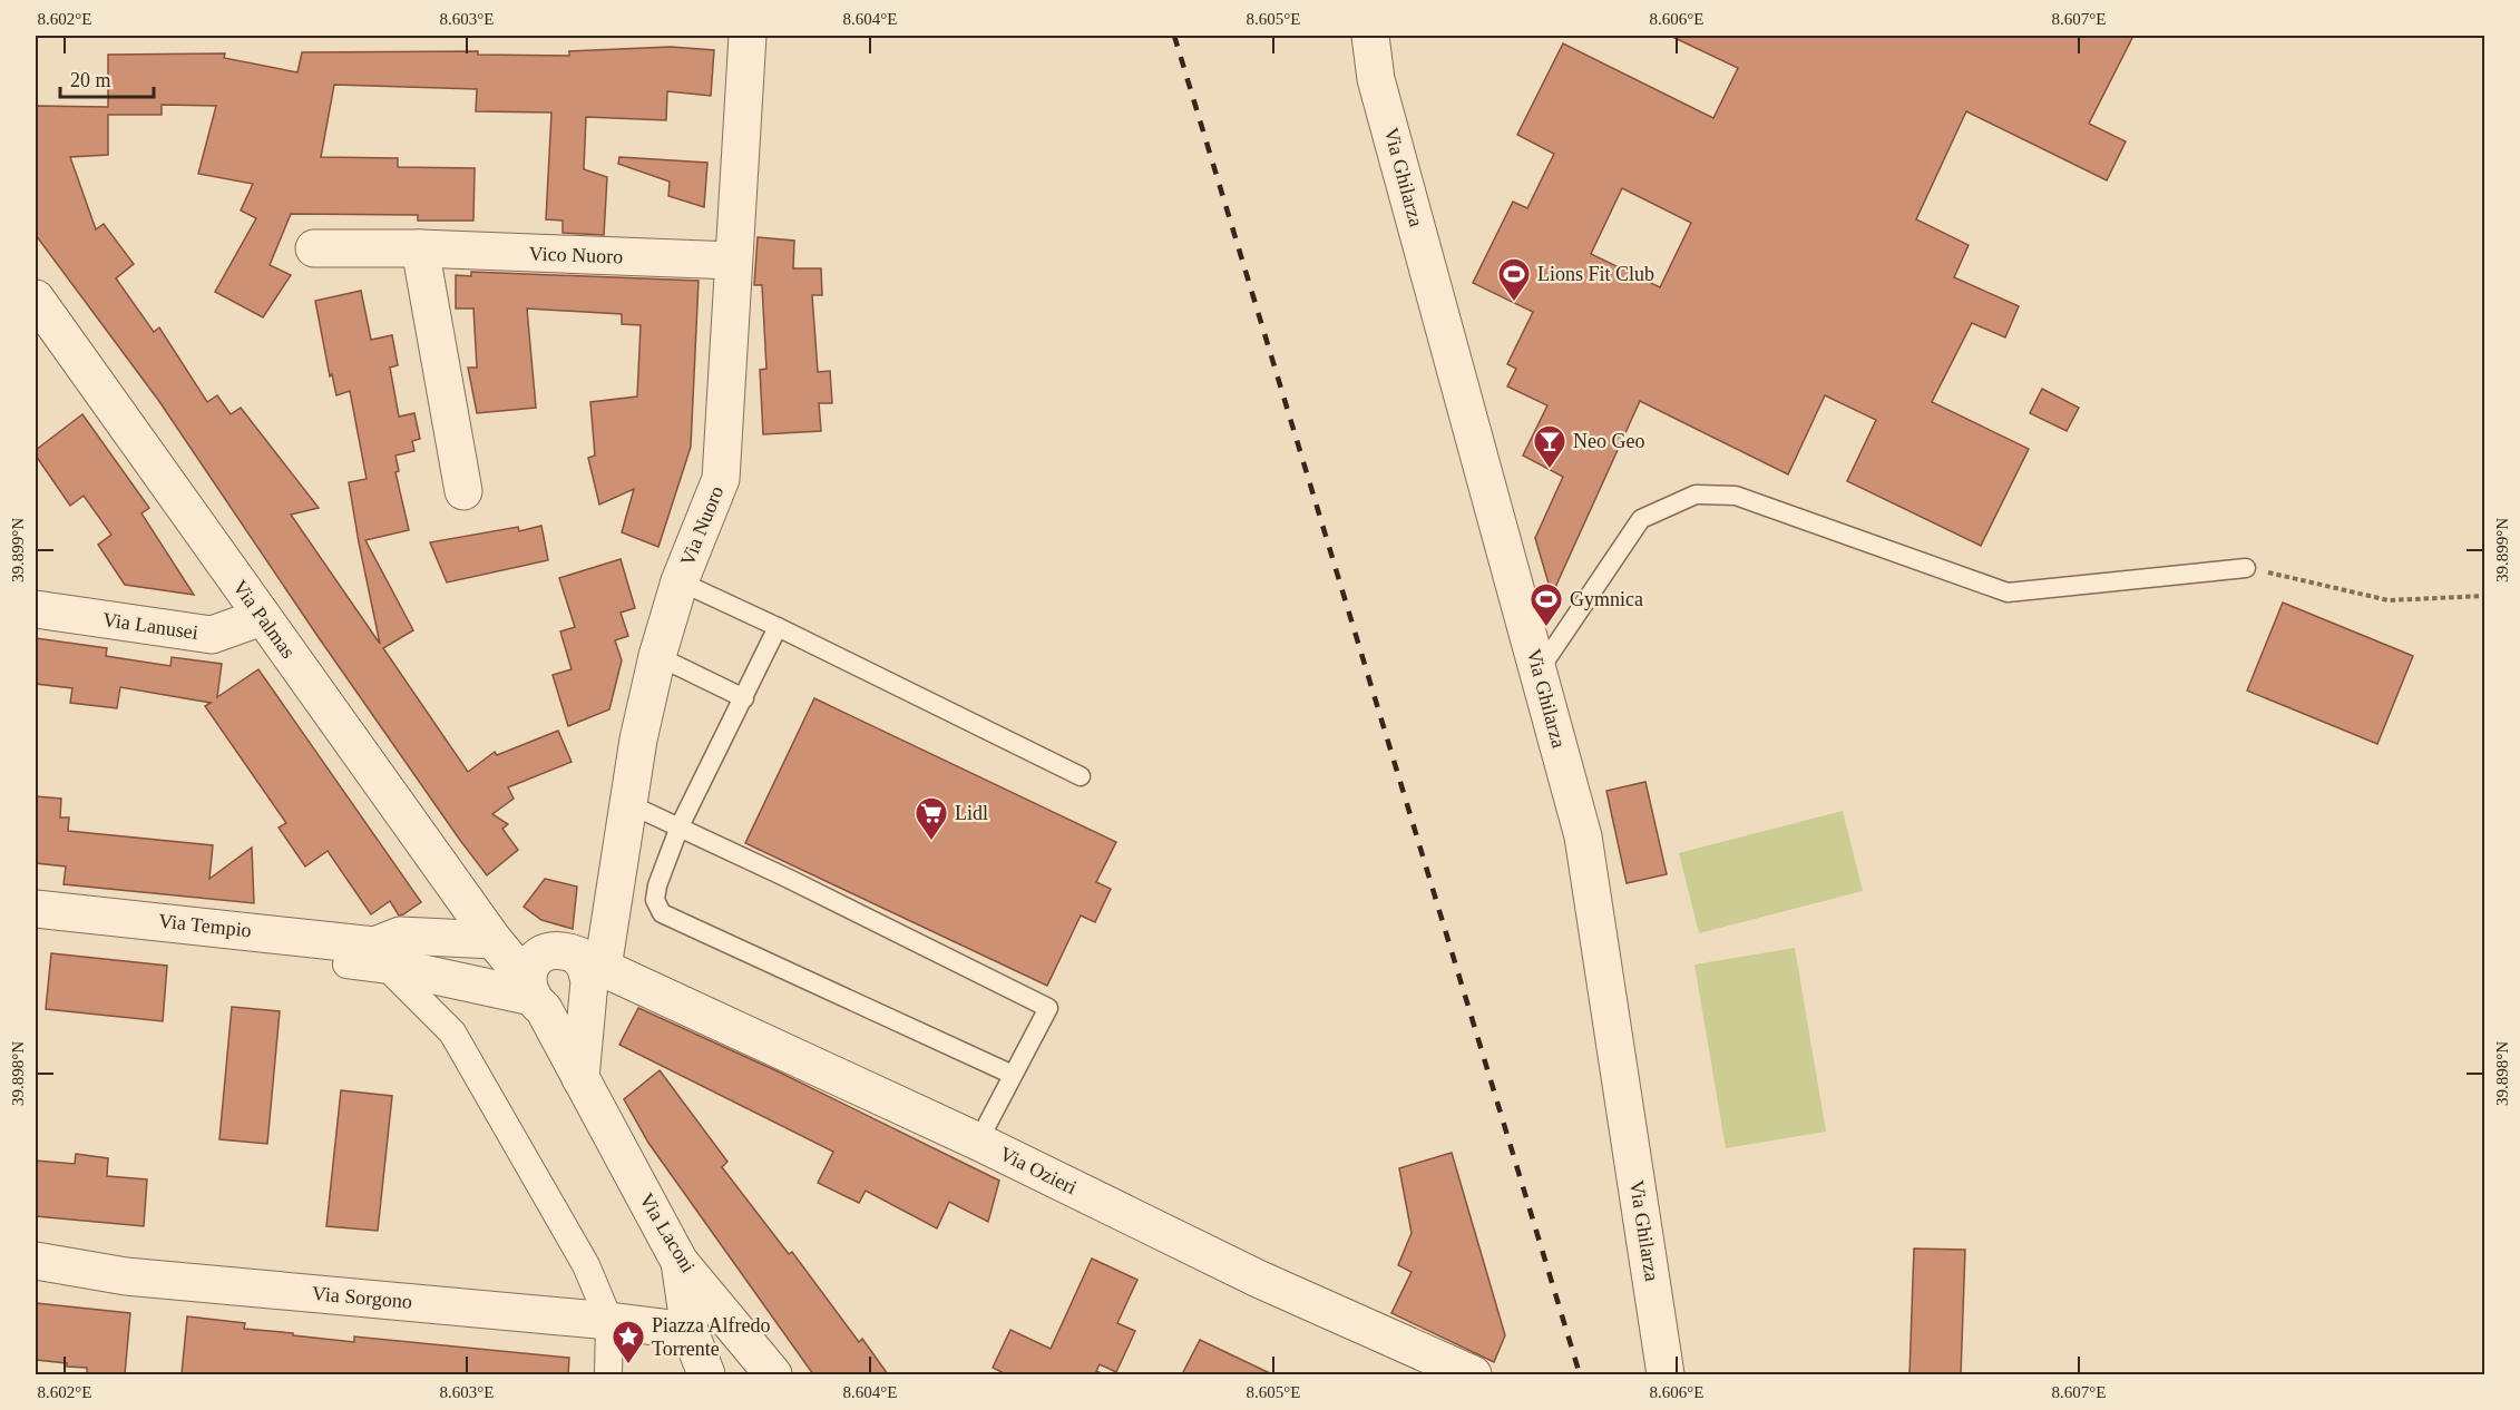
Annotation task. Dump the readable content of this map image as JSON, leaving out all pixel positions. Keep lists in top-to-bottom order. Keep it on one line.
{"streets":{"street":["Via Ghilarza","Vico Nuoro","Via Nuoro","Via Palmas","Via Lanusei","Via Tempio","Via Ozieri","Via Laconi","Via Sorgono"]},"crossings":[["Vico Nuoro","Via Nuoro"],["Via Nuoro","Via Tempio"],["Via Nuoro","Via Ozieri"],["Via Nuoro","Via Laconi"],["Via Palmas","Via Lanusei"],["Via Palmas","Via Tempio"],["Via Tempio","Via Ozieri"],["Via Tempio","Via Laconi"],["Via Ozieri","Via Laconi"]],"places":{"sports":["Lions Fit Club","Gymnica"],"bar":["Neo Geo"],"supermarket":["Lidl"],"place":["Piazza Alfredo Torrente"]},"scale_bar":"20 m","coordinates":["8.602°E","8.603°E","8.604°E","8.605°E","8.606°E","8.607°E","39.899°N","39.898°N"]}
